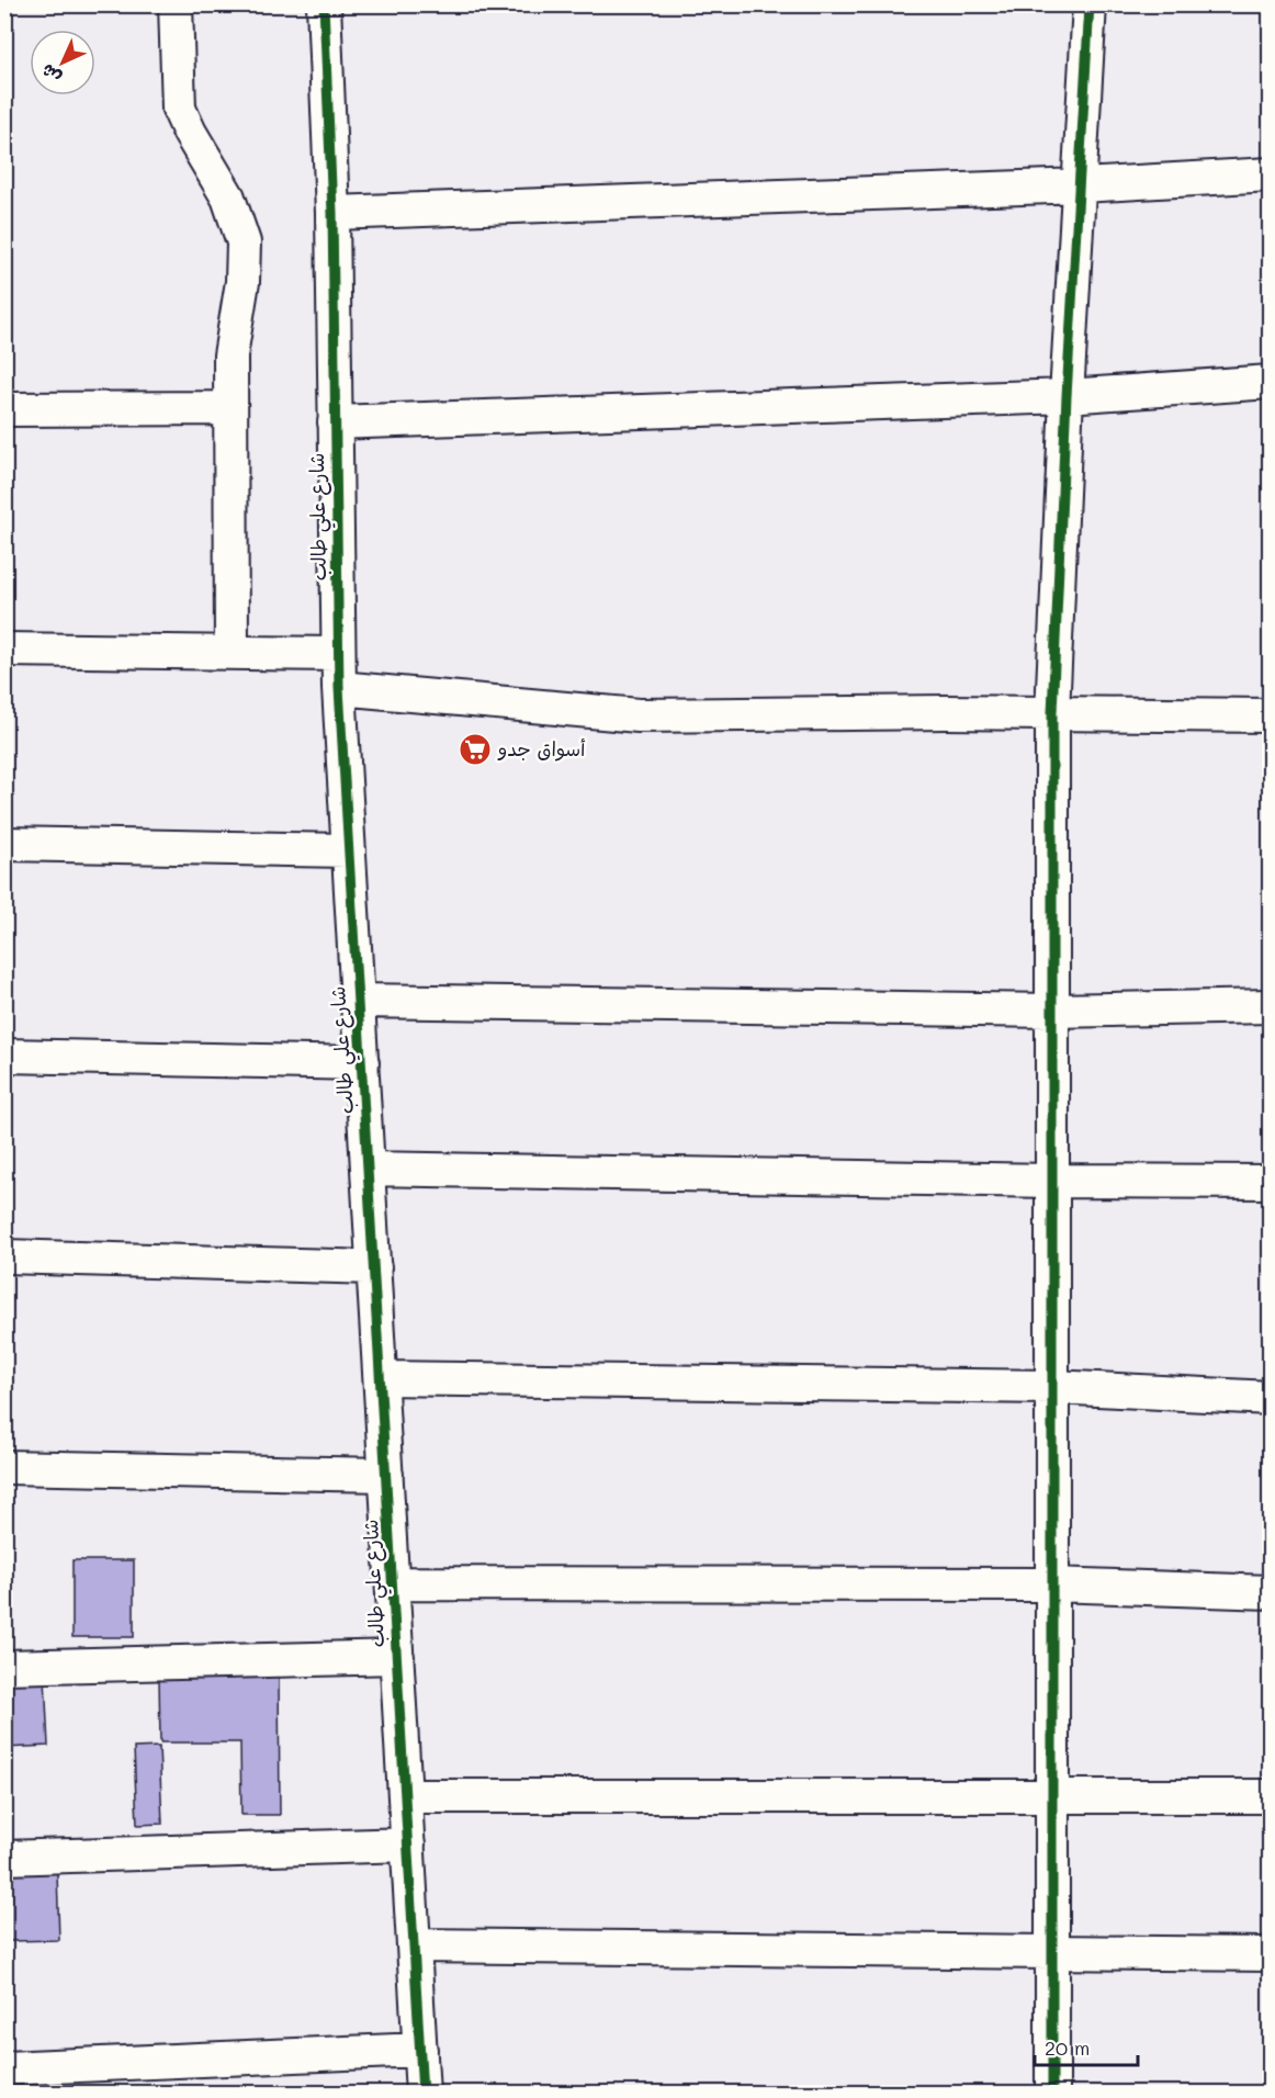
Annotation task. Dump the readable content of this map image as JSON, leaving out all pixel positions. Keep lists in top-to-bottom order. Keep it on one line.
{"streets":{"street":["شارع علي طالب"]},"places":{"supermarket":["أسواق جدو"]},"scale_bar":"20 m","north":"bottom left"}
